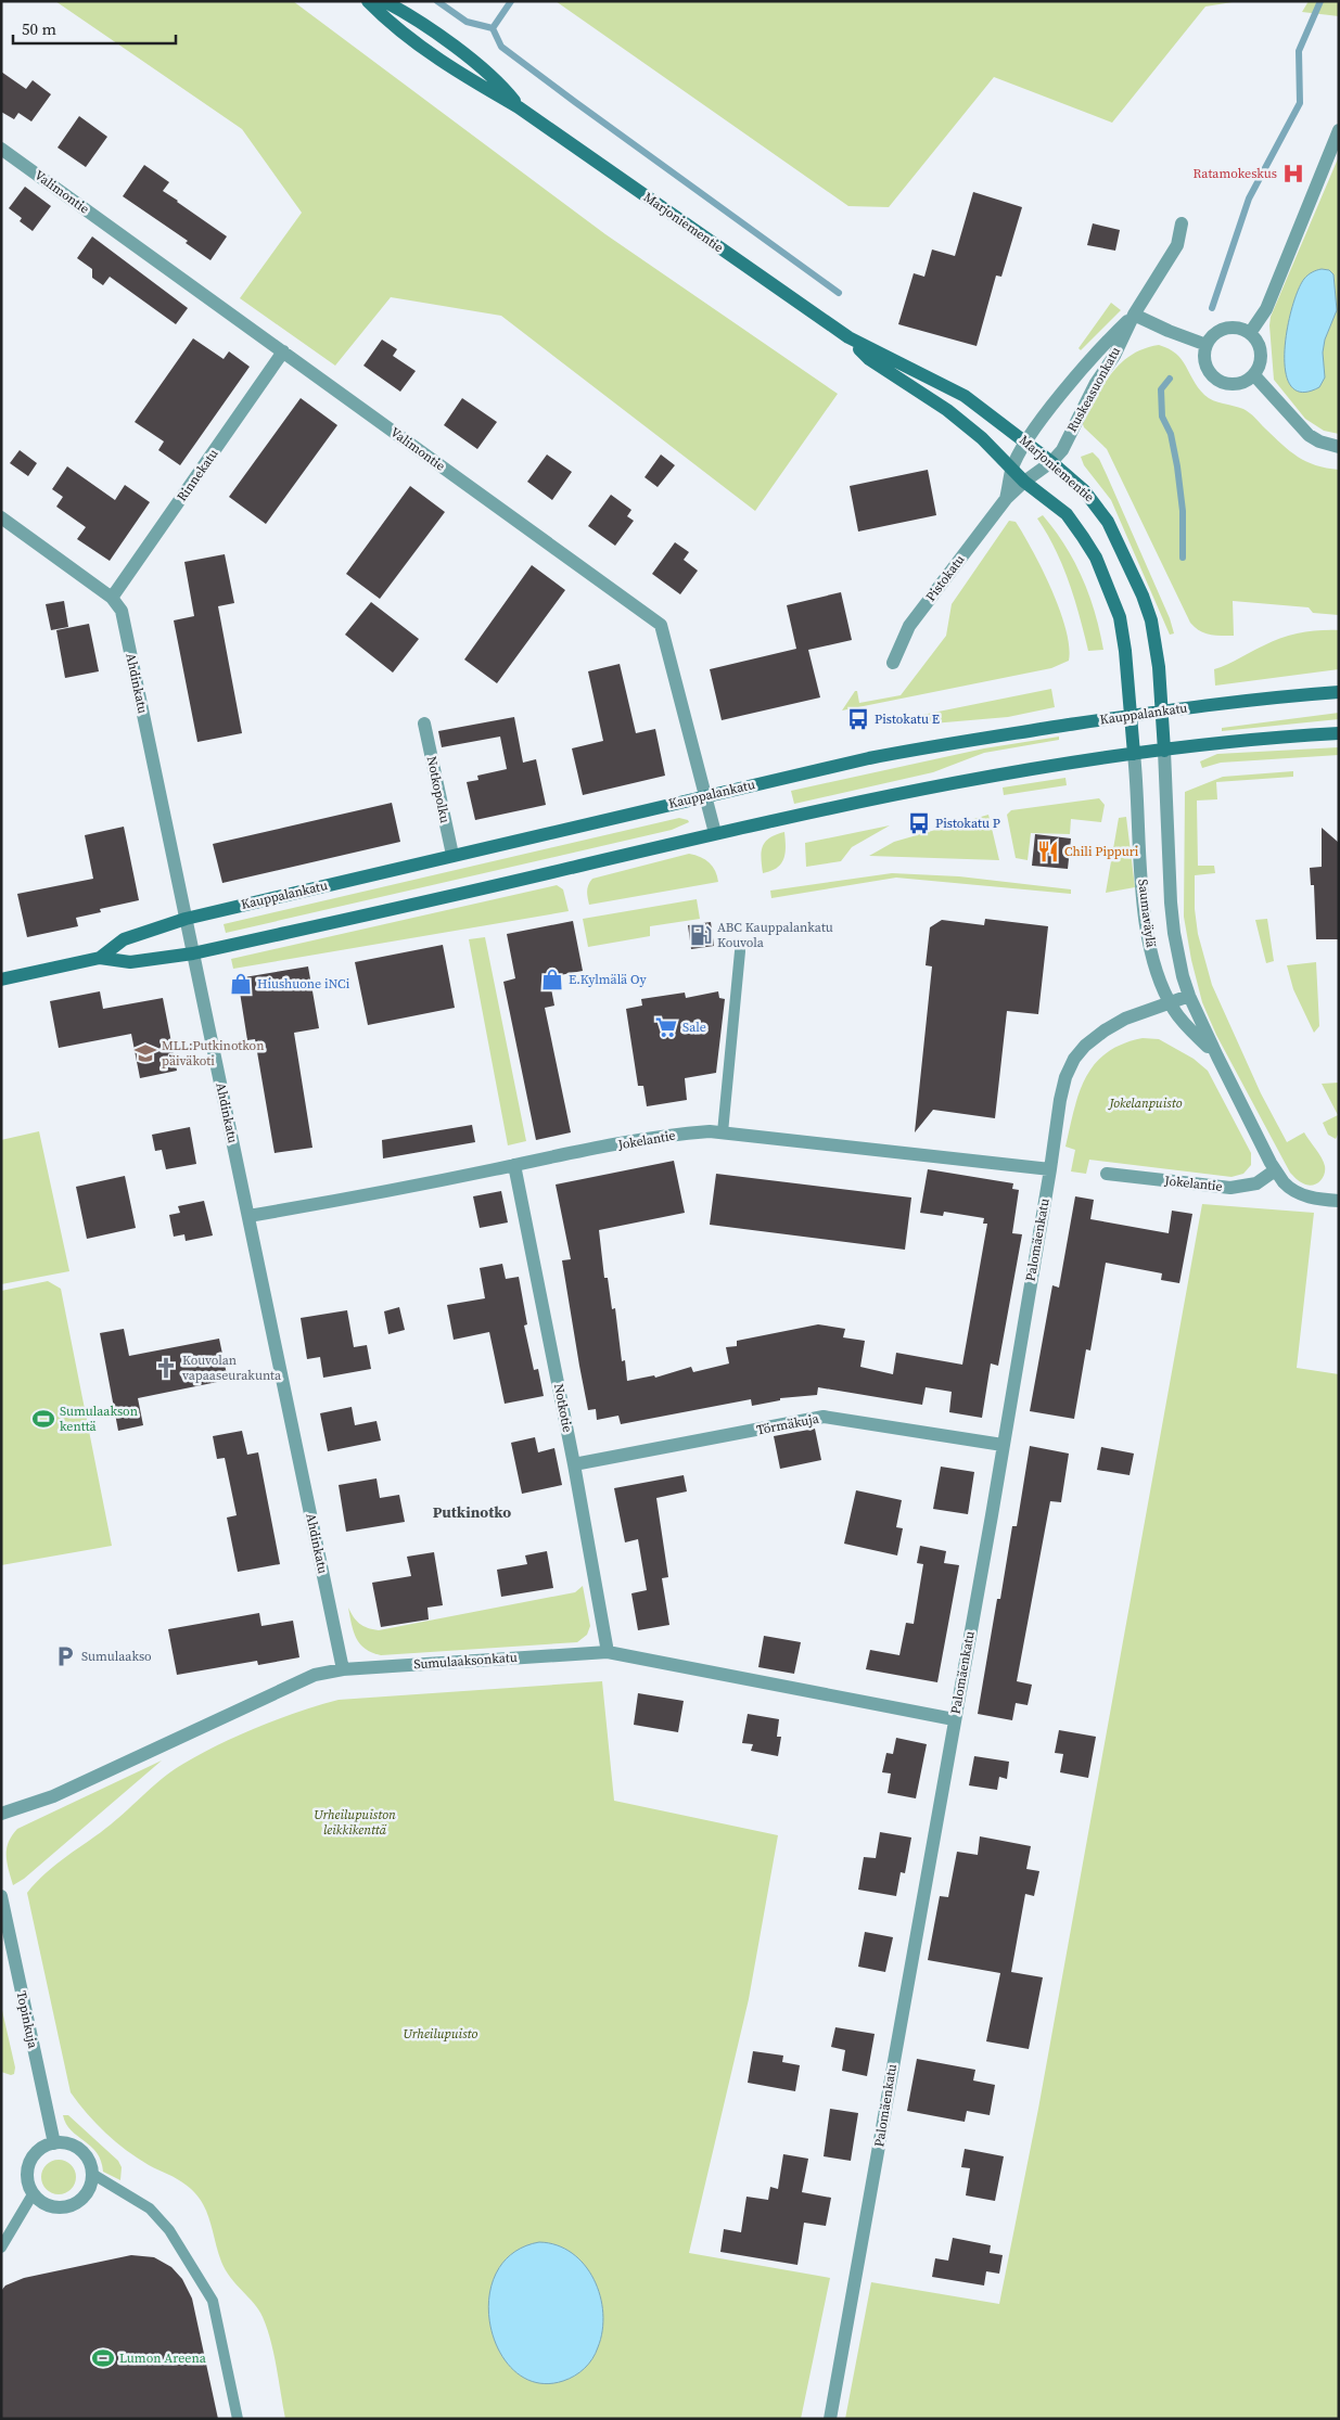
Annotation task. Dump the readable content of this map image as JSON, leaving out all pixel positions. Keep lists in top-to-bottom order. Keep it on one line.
{"streets":{"main road":["Marjoniementie","Kauppalankatu","Saumaväylä"],"street":["Valimontie","Ruskeasuonkatu","Rinnekatu","Pistokatu","Ahdinkatu","Notkopolku","Jokelantie","Palomäenkatu","Notkotie","Törmäkuja","Sumulaaksonkatu","Topinkuja"]},"crossings":[["Valimontie","Rinnekatu"],["Valimontie","Kauppalankatu"],["Marjoniementie","Ruskeasuonkatu"],["Marjoniementie","Pistokatu"],["Marjoniementie","Kauppalankatu"],["Marjoniementie","Saumaväylä"],["Ruskeasuonkatu","Pistokatu"],["Rinnekatu","Ahdinkatu"],["Ahdinkatu","Kauppalankatu"],["Ahdinkatu","Jokelantie"],["Ahdinkatu","Sumulaaksonkatu"],["Kauppalankatu","Notkopolku"],["Kauppalankatu","Saumaväylä"],["Saumaväylä","Jokelantie"],["Saumaväylä","Palomäenkatu"],["Jokelantie","Palomäenkatu"],["Jokelantie","Notkotie"],["Palomäenkatu","Törmäkuja"],["Palomäenkatu","Sumulaaksonkatu"],["Notkotie","Törmäkuja"],["Notkotie","Sumulaaksonkatu"]],"districts":["Putkinotko"],"parks":["Jokelanpuisto","Urheilupuiston leikkikenttä","Urheilupuisto"],"places":{"hospital":["Ratamokeskus"],"bus stop":["Pistokatu E","Pistokatu P"],"restaurant":["Chili Pippuri"],"fuel station":["ABC Kauppalankatu Kouvola"],"shop":["E.Kylmälä Oy","Hiushuone iNCi"],"supermarket":["Sale"],"school or university":["MLL:Putkinotkon päiväkoti"],"church":["Kouvolan vapaaseurakunta"],"sports":["Sumulaakson kenttä","Lumon Areena"],"parking":["Sumulaakso"]},"scale_bar":"50 m"}
